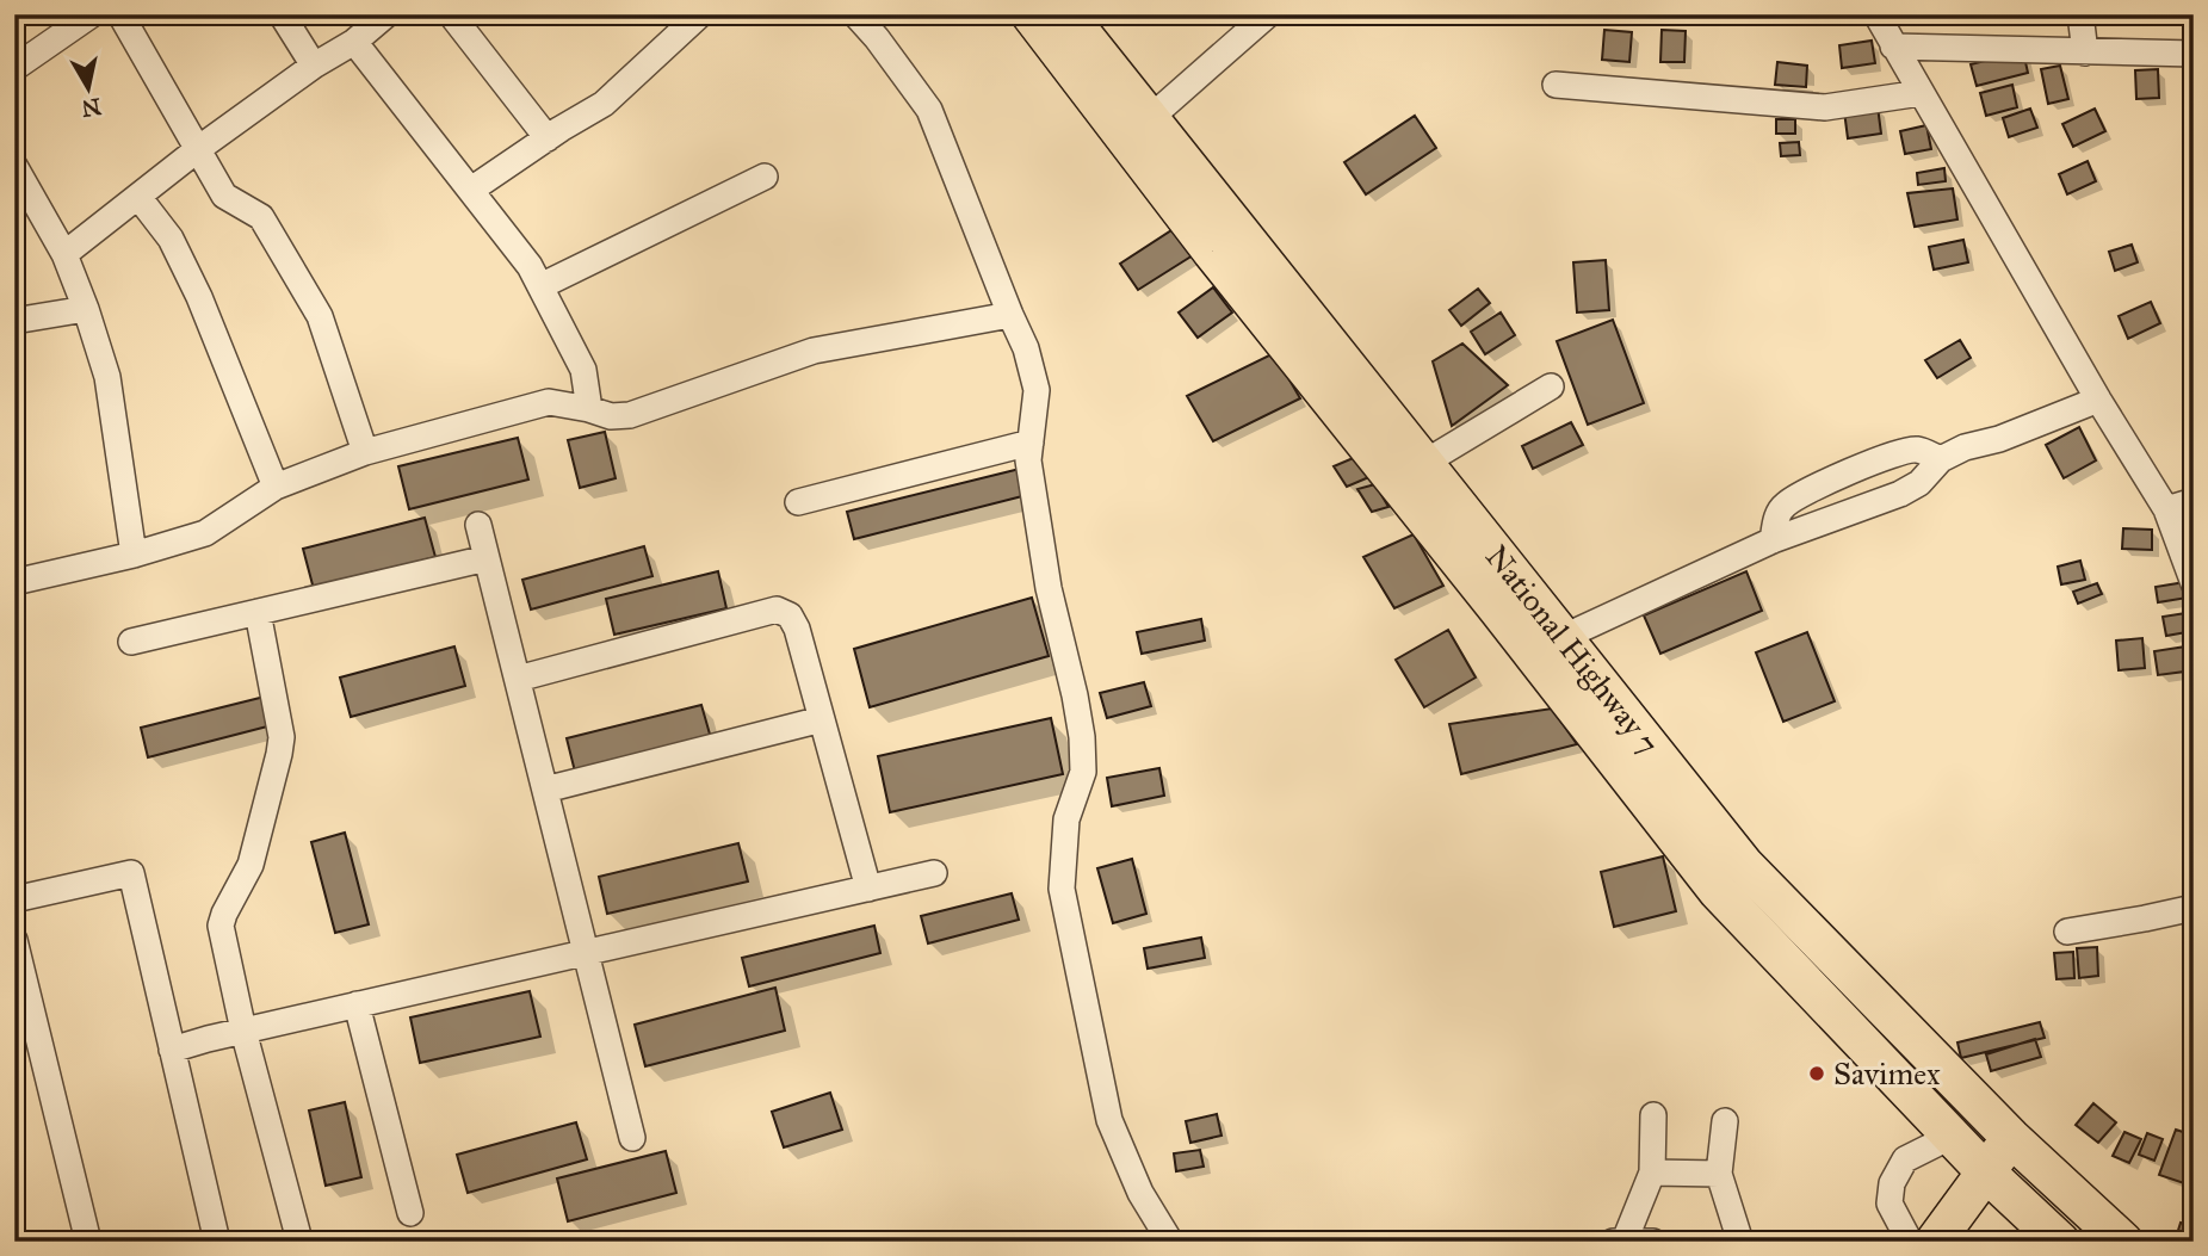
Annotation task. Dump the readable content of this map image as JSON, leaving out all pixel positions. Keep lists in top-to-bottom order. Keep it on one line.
{"streets":{"highway":["National Highway 7"]},"places":["Savimex"],"north":"bottom"}
